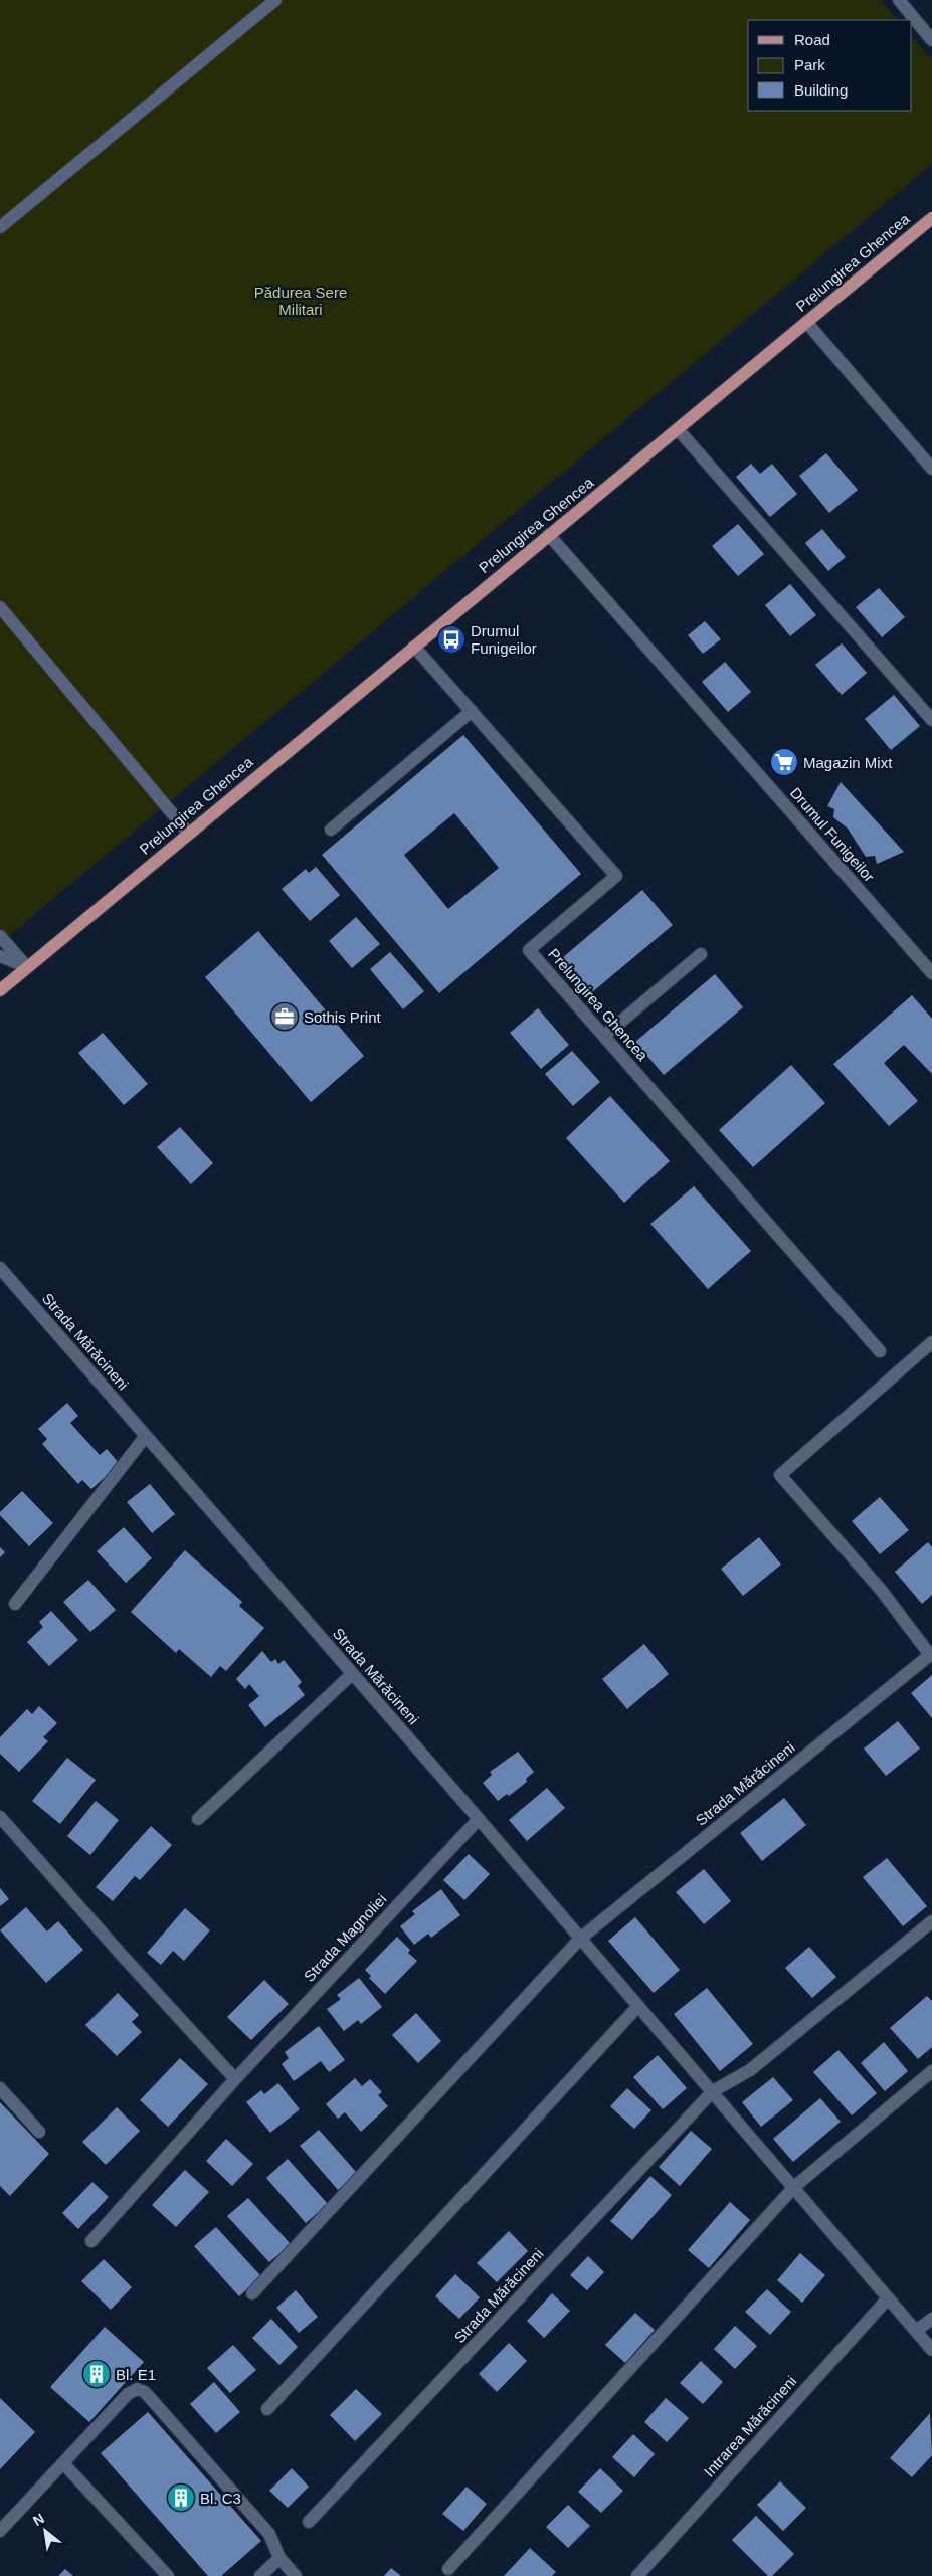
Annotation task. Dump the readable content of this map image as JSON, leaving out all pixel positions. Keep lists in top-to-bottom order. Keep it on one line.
{"streets":{"main road":["Prelungirea Ghencea"],"street":["Drumul Funigeilor","Strada Mărăcineni","Strada Magnoliei","Intrarea Mărăcineni"]},"crossings":[["Prelungirea Ghencea","Drumul Funigeilor"],["Strada Mărăcineni","Strada Magnoliei"],["Strada Mărăcineni","Intrarea Mărăcineni"]],"parks":["Pădurea Sere Militari"],"places":{"bus stop":["Drumul Funigeilor"],"supermarket":["Magazin Mixt"],"office":["Sothis Print"],"building":["Bl. E1","Bl. C3"]},"legend":["Road","Park","Building"],"north":"top left"}
